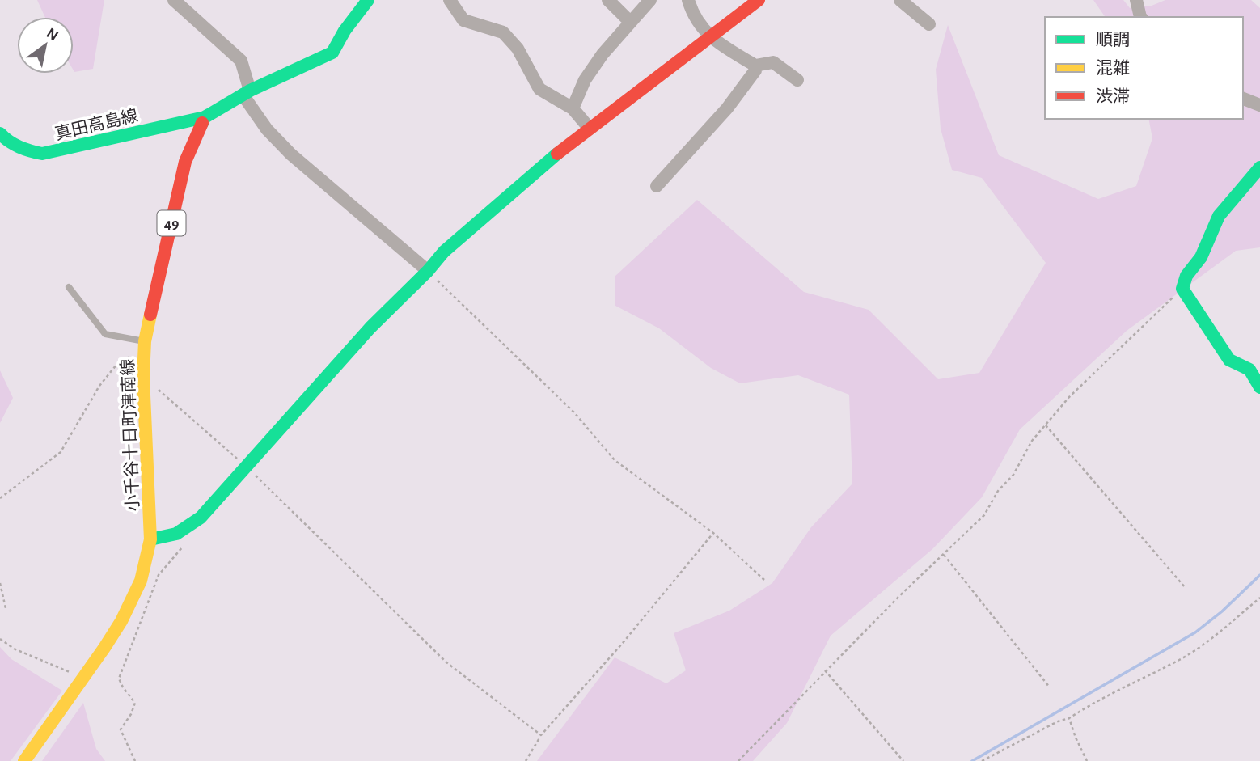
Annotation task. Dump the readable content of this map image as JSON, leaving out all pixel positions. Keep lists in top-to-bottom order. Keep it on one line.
{"streets":{"main road":["真田高島線","49","小千谷十日町津南線"]},"crossings":[["真田高島線","小千谷十日町津南線"]],"legend":["順調","混雑","渋滞"],"north":"top right"}
